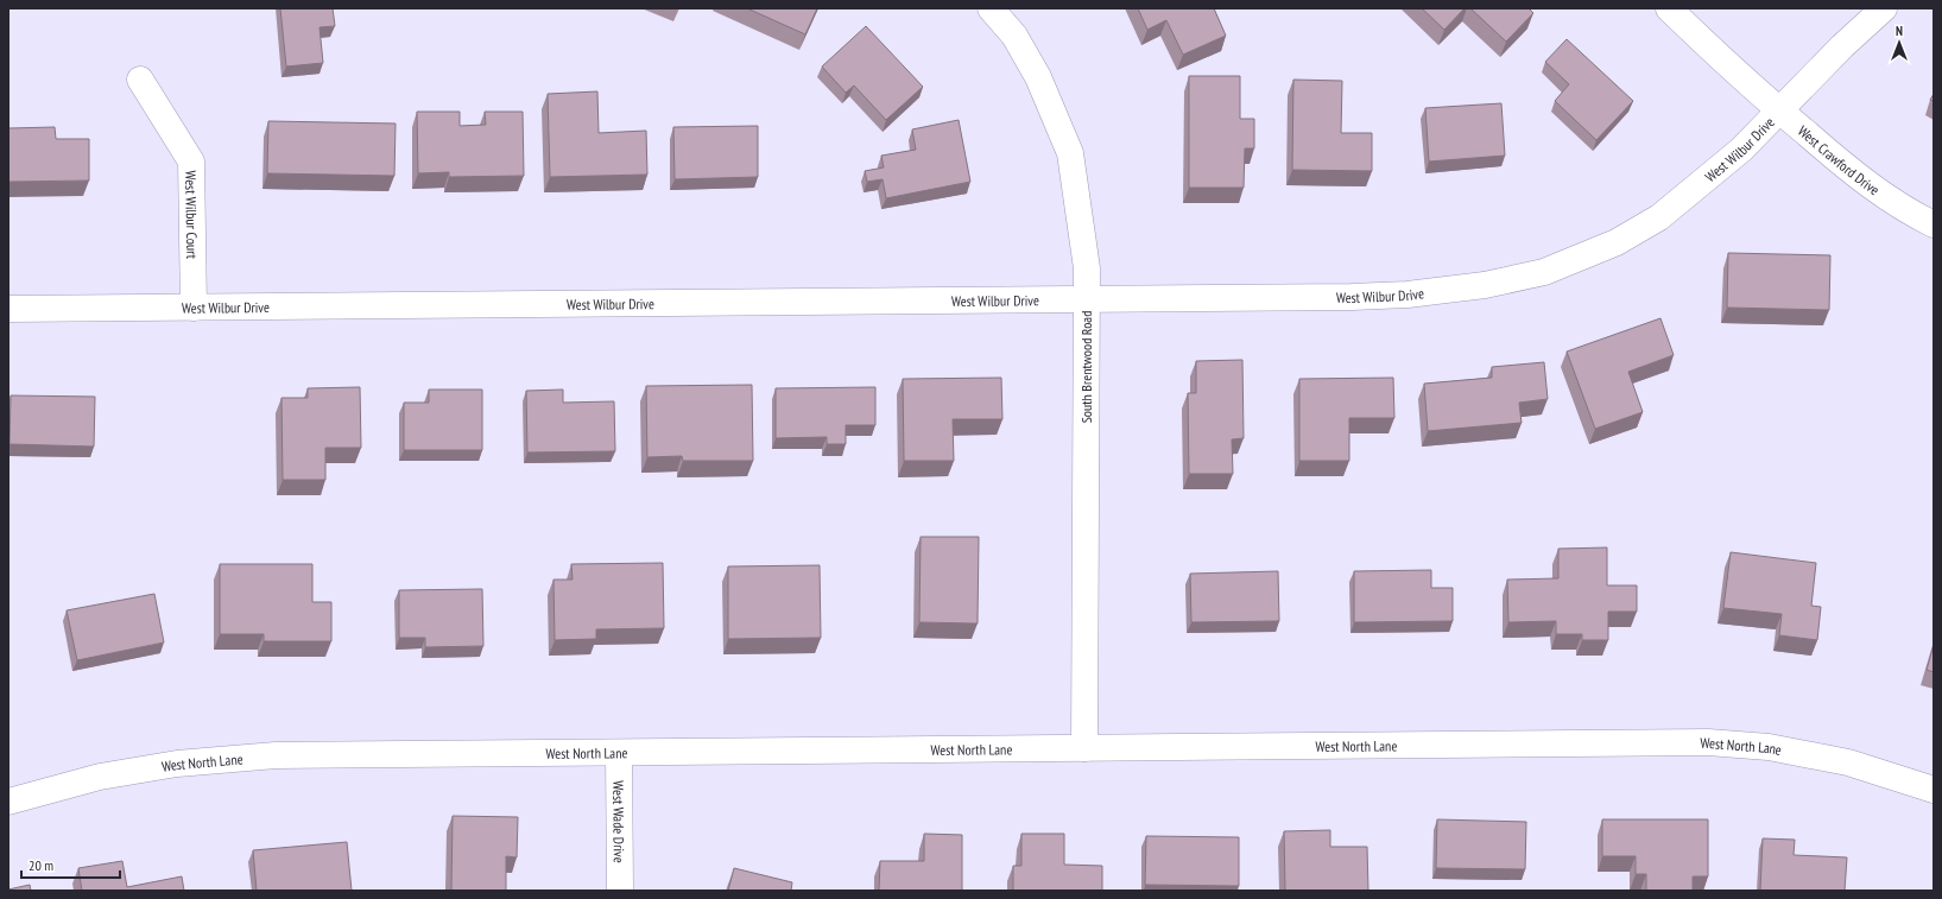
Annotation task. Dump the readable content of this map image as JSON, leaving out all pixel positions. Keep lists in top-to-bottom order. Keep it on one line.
{"streets":{"street":["West Wilbur Drive","West Crawford Drive","West Wilbur Court","South Brentwood Road","West North Lane","West Wade Drive"]},"crossings":[["West Wilbur Drive","West Crawford Drive"],["West Wilbur Drive","West Wilbur Court"],["West Wilbur Drive","South Brentwood Road"],["South Brentwood Road","West North Lane"],["West North Lane","West Wade Drive"]],"scale_bar":"20 m","north":"top"}
